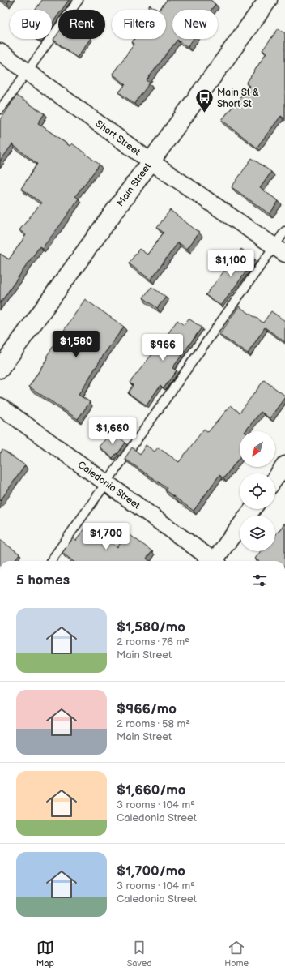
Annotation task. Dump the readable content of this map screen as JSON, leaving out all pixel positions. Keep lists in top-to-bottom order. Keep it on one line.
{"streets":{"street":["Short Street","Main Street","Caledonia Street"]},"crossings":[["Short Street","Main Street"]],"places":{"bus stop":["Main St & Short St"]},"north":"bottom left","page":{"chip":["Buy","Rent","Filters","New"],"price":["$1,100","$1,580","$966","$1,660","$1,700"],"heading":"5 homes","list":[{"name":"$1,580/mo","note":"2 rooms · 76 m² · Main Street"},{"name":"$966/mo","note":"2 rooms · 58 m² · Main Street"},{"name":"$1,660/mo","note":"3 rooms · 104 m² · Caledonia Street"},{"name":"$1,700/mo","note":"3 rooms · 104 m² · Caledonia Street"}],"tabs":["Map","Saved","Home"]}}
